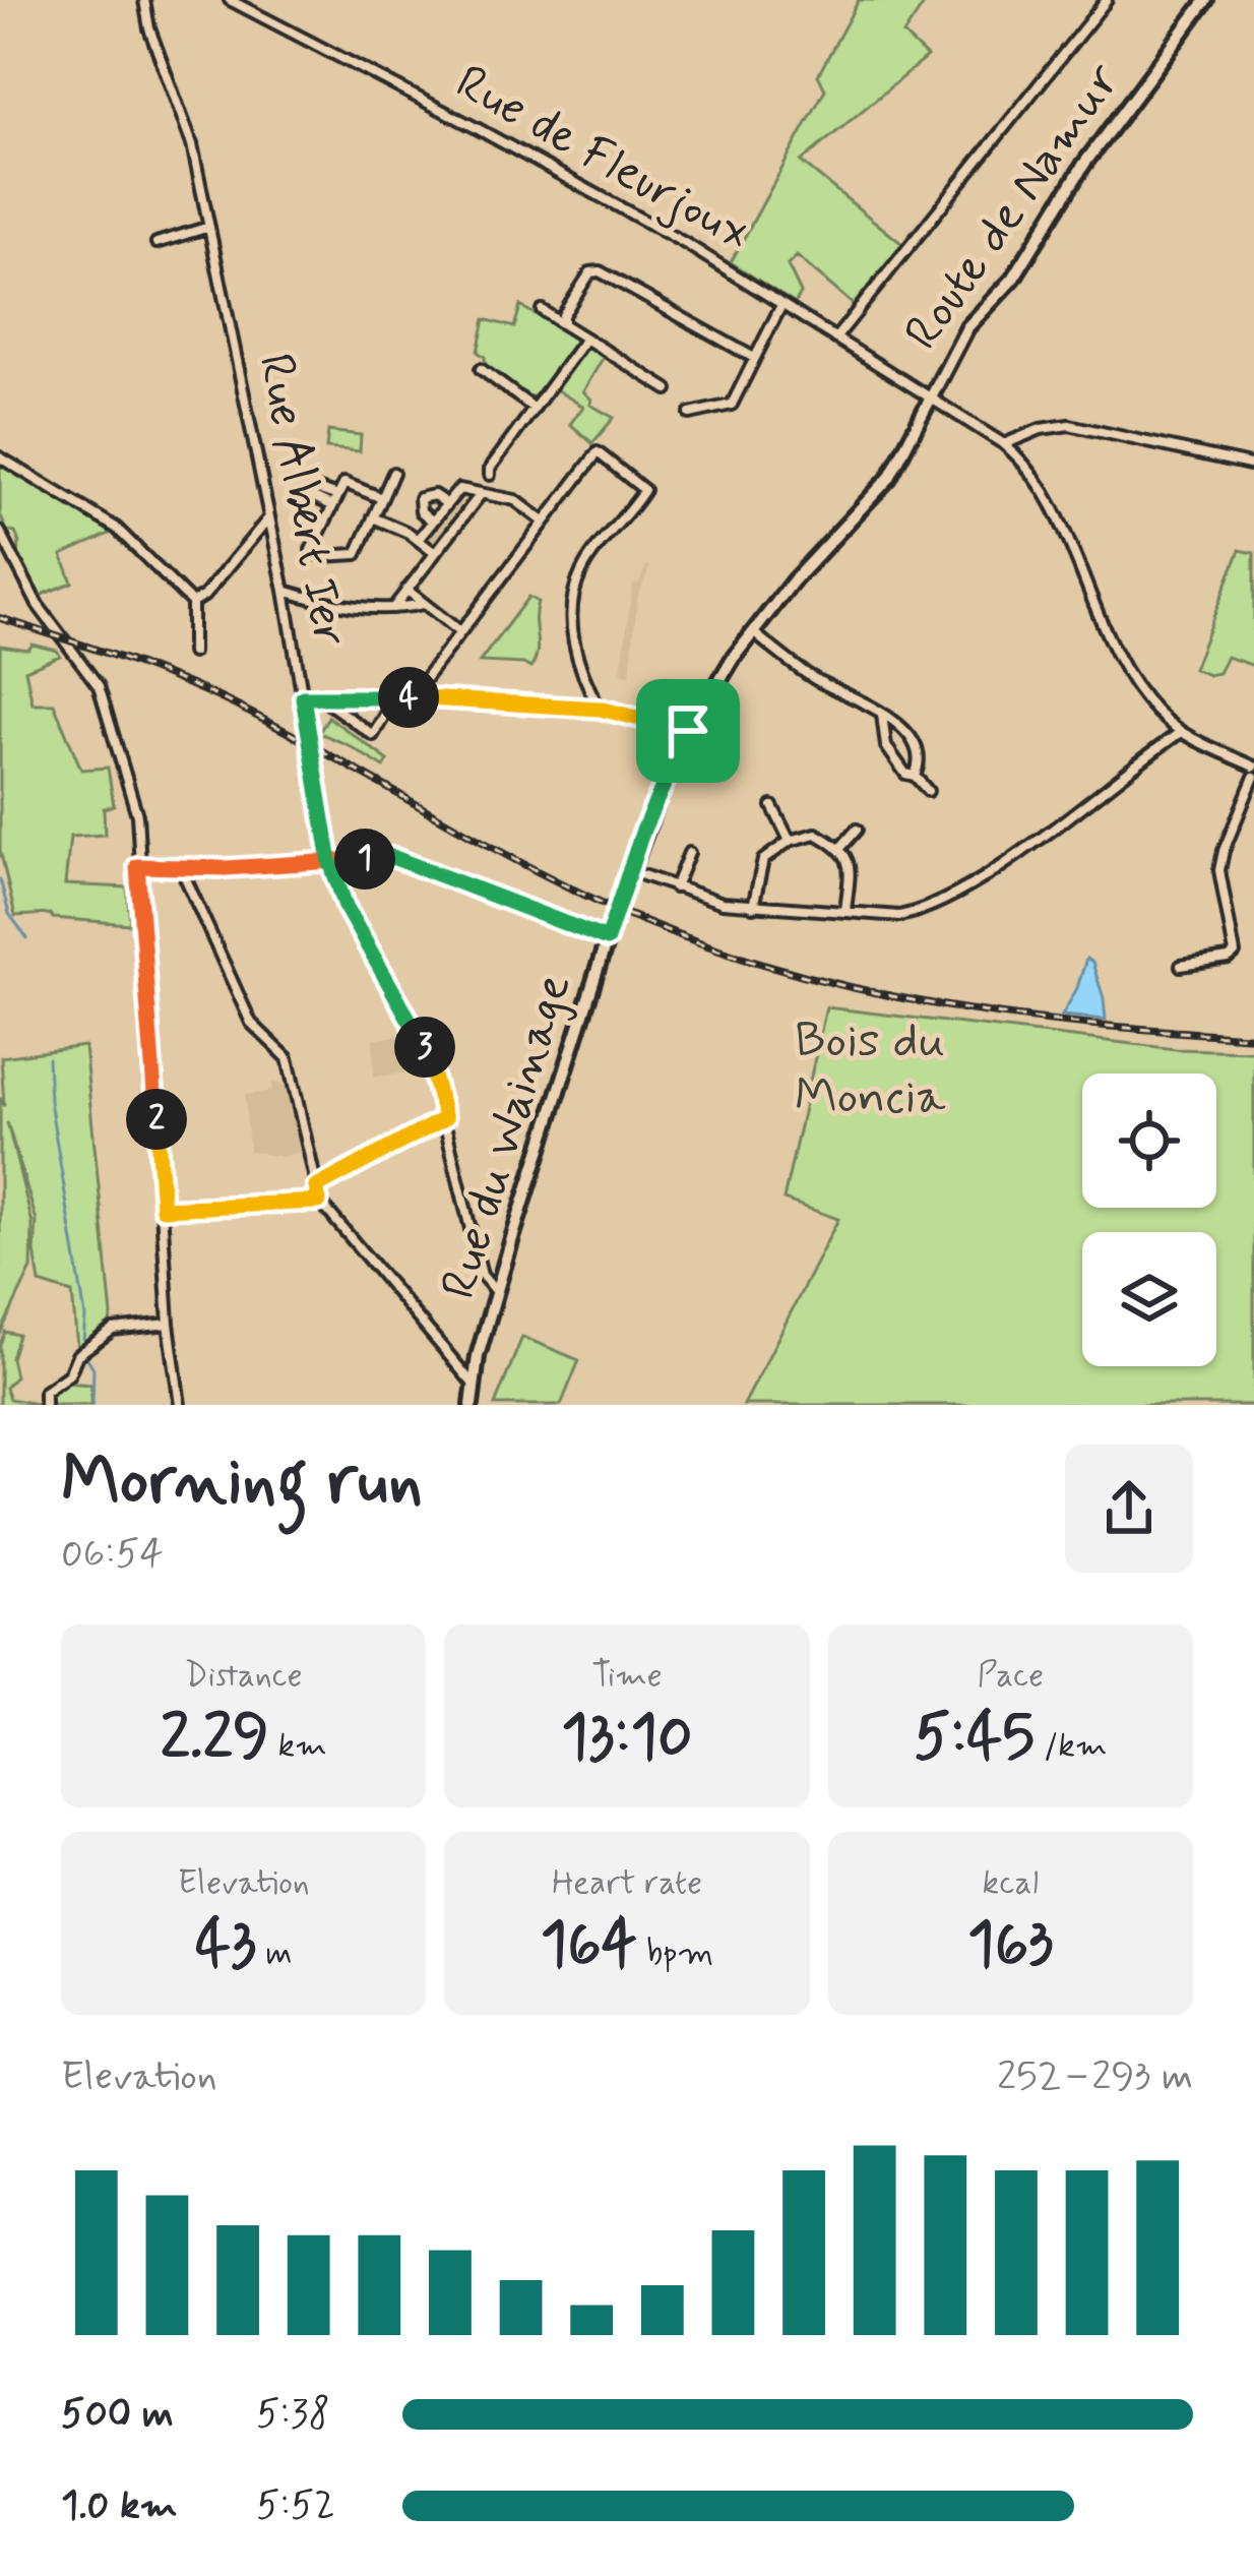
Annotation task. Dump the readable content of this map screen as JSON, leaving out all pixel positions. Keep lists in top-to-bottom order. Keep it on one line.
{"streets":{"main road":["Route de Namur","Rue du Wainage"],"street":["Rue de Fleurjoux","Rue Albert Ier"]},"crossings":[["Rue de Fleurjoux","Route de Namur"],["Rue de Fleurjoux","Rue du Wainage"],["Route de Namur","Rue du Wainage"],["Rue Albert Ier","Rue du Wainage"]],"parks":["Bois du Moncia"],"page":{"pins":["4","1","3","2"],"heading":["Morning run","06:54"],"stats":[["Distance","2.29 km"],["Time","13:10"],["Pace","5:45 /km"],["Elevation","43 m"],["Heart rate","164 bpm"],["kcal","163"]],"chart":["Elevation","252–293 m"],"list":[{"name":"500 m","note":"5:38"},{"name":"1.0 km","note":"5:52"}]}}
